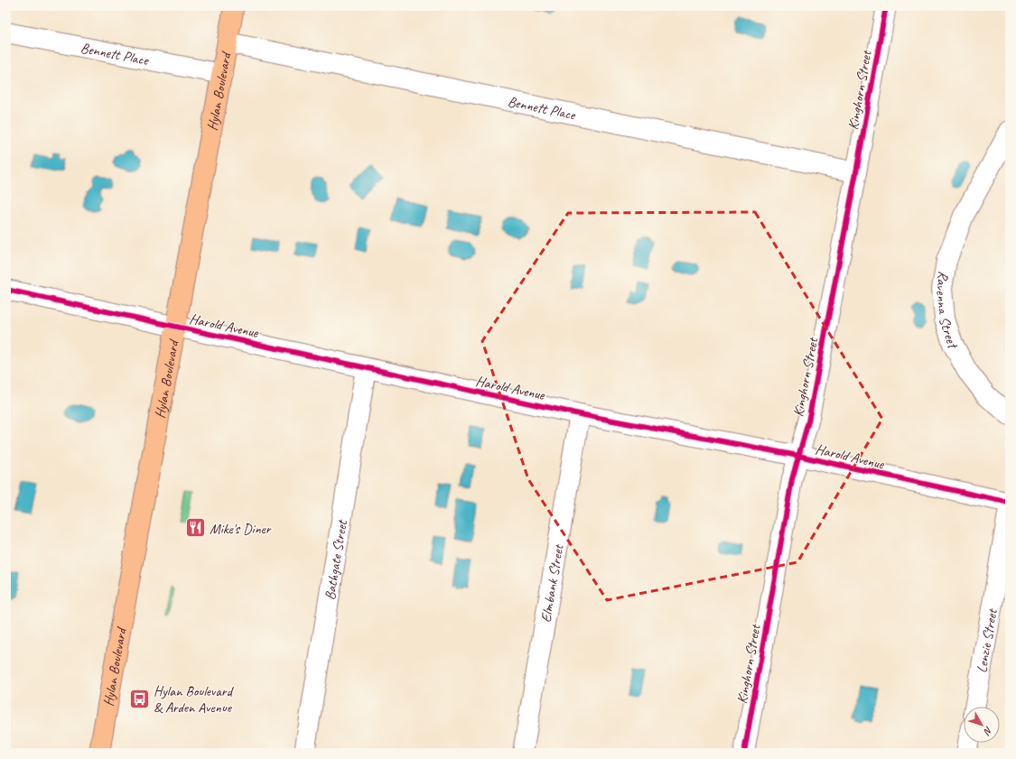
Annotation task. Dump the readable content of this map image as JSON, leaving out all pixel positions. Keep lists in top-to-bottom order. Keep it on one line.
{"streets":{"main road":["Hylan Boulevard"],"street":["Bennett Place","Kinghorn Street","Ravenna Street","Harold Avenue","Bathgate Street","Elmbank Street","Lenzie Street"]},"crossings":[["Bennett Place","Kinghorn Street"],["Bennett Place","Hylan Boulevard"],["Kinghorn Street","Harold Avenue"],["Hylan Boulevard","Harold Avenue"],["Harold Avenue","Bathgate Street"],["Harold Avenue","Elmbank Street"],["Harold Avenue","Lenzie Street"]],"places":{"restaurant":["Mike's Diner"],"bus stop":["Hylan Boulevard & Arden Avenue"]},"north":"bottom right"}
